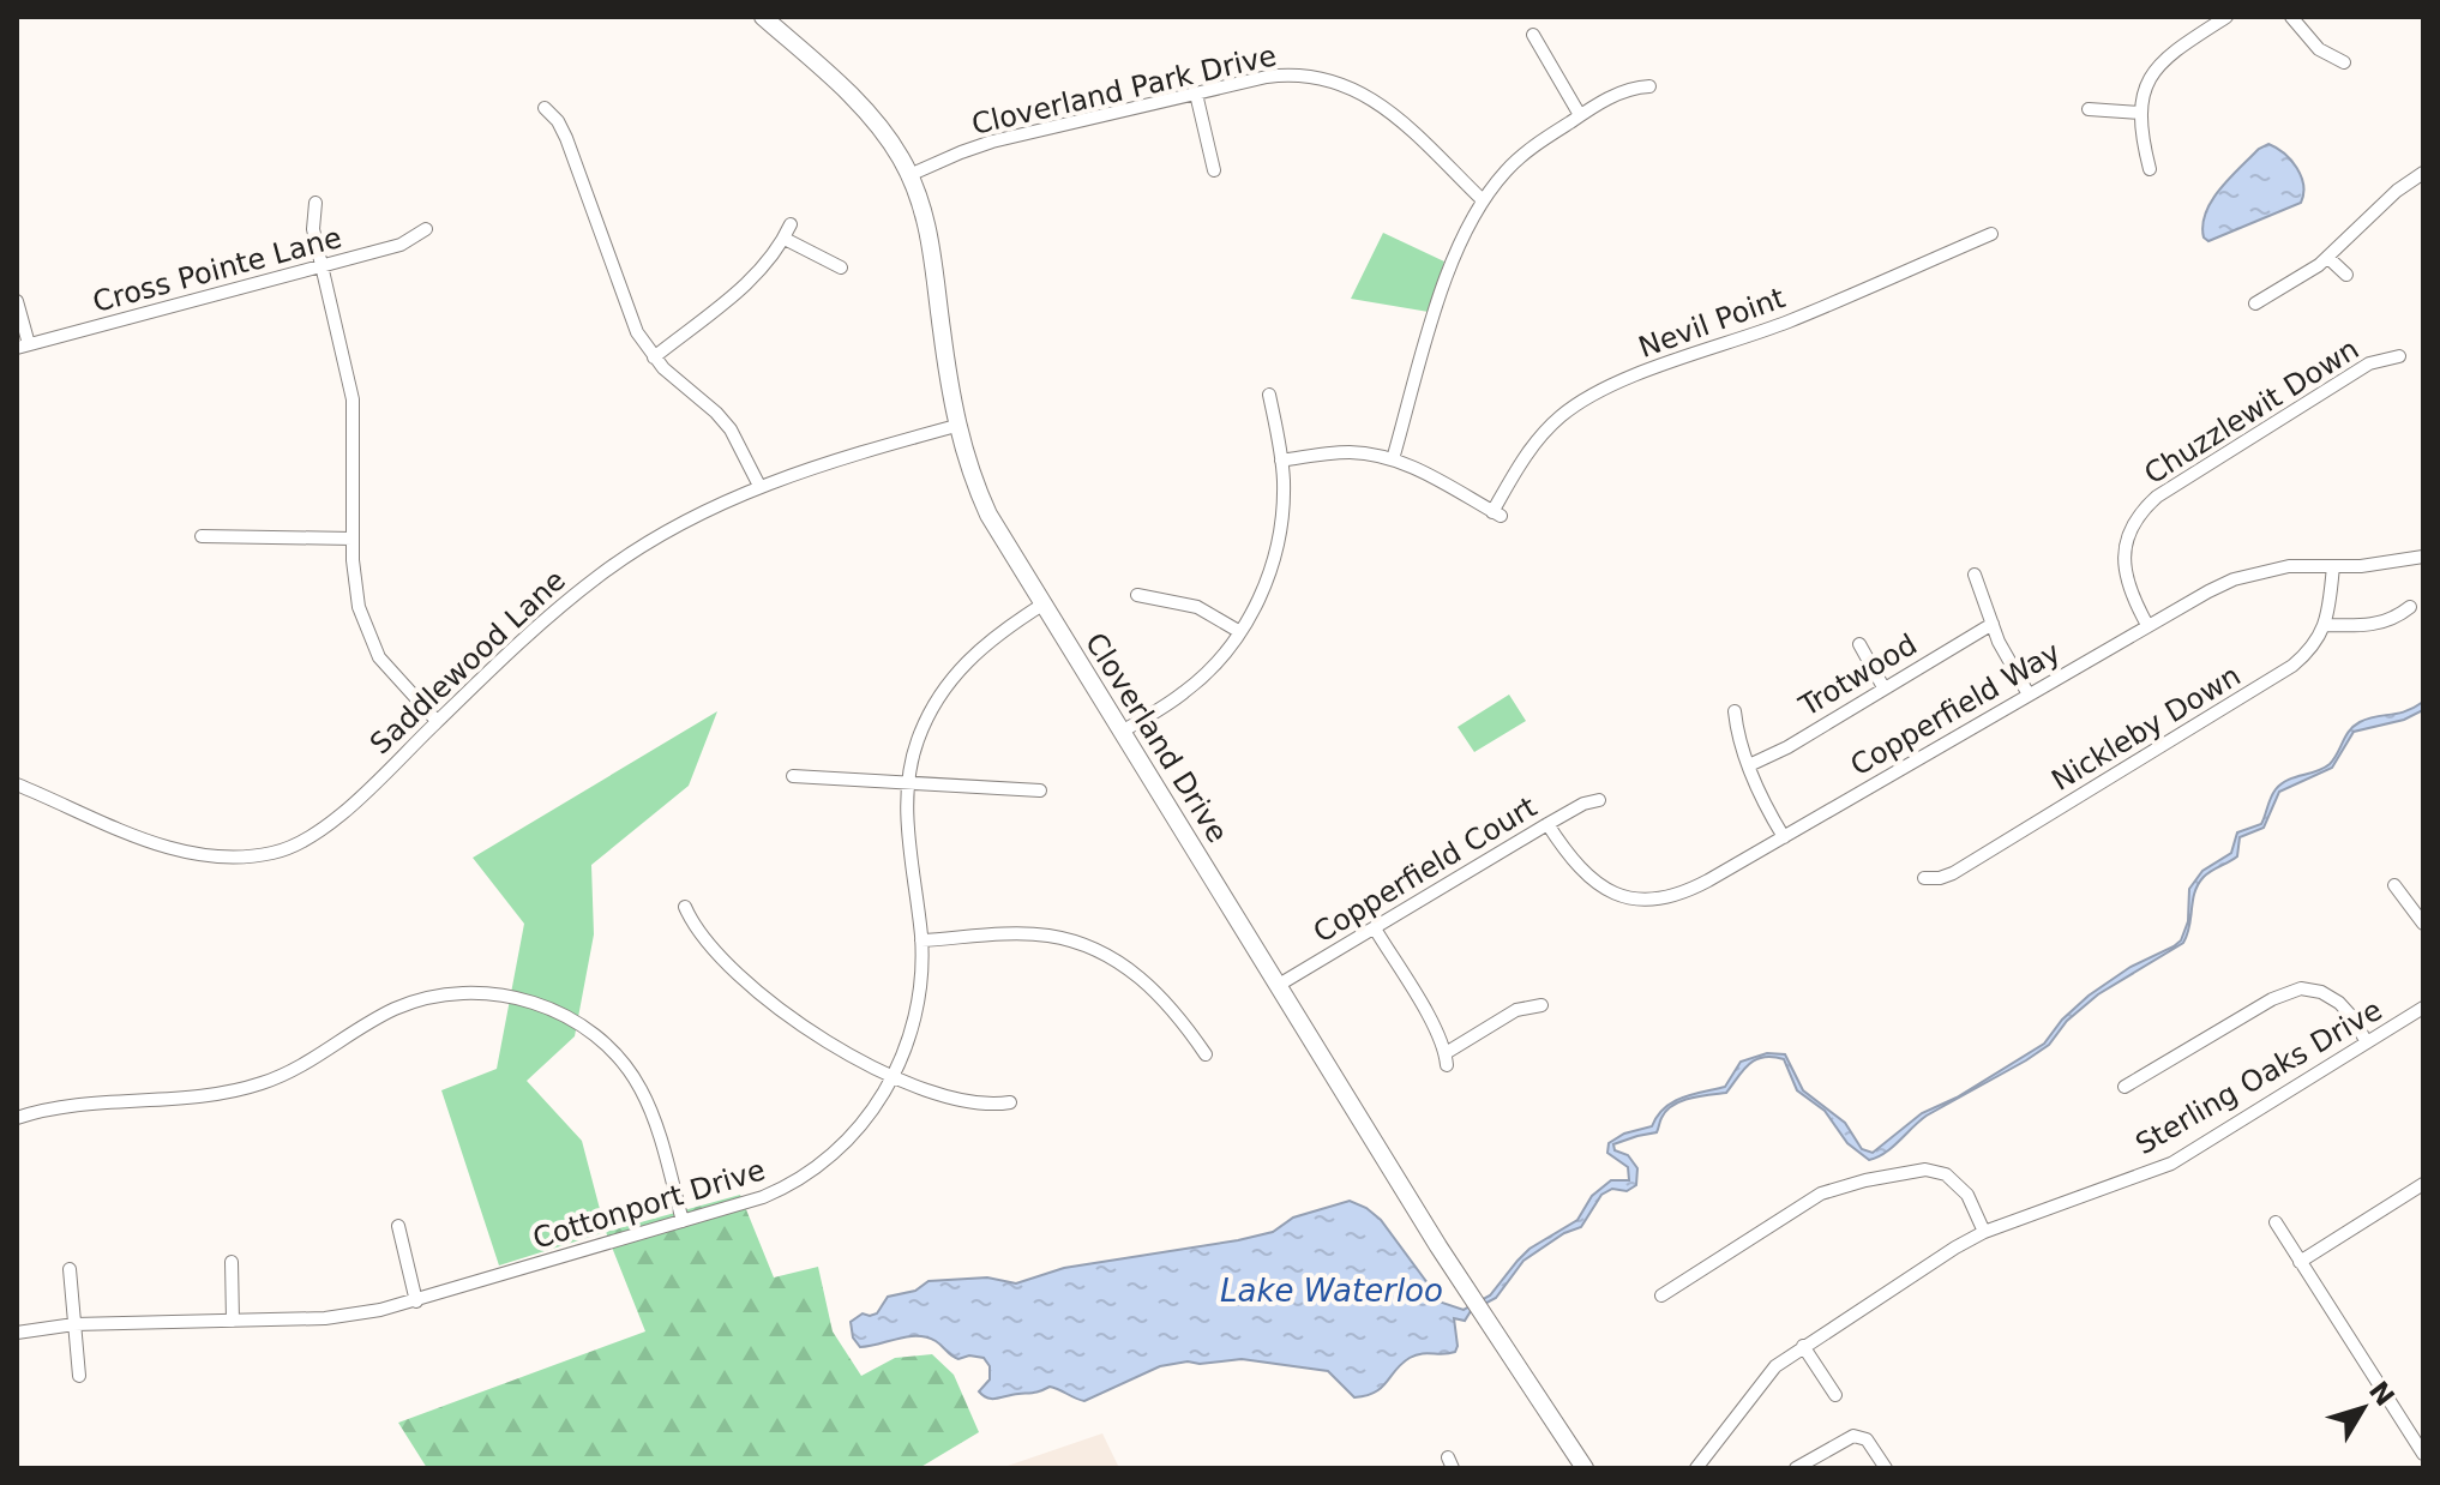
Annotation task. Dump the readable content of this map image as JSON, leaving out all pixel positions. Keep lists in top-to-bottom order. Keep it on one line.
{"streets":{"main road":["Cloverland Drive"],"street":["Cloverland Park Drive","Cross Pointe Lane","Nevil Point","Chuzzlewit Down","Saddlewood Lane","Trotwood","Copperfield Way","Nickleby Down","Copperfield Court","Sterling Oaks Drive","Cottonport Drive"]},"crossings":[["Cloverland Park Drive","Cloverland Drive"],["Chuzzlewit Down","Copperfield Way"],["Saddlewood Lane","Cloverland Drive"],["Copperfield Way","Copperfield Court"],["Cloverland Drive","Copperfield Court"],["Cloverland Drive","Cottonport Drive"]],"water":["Lake Waterloo"],"north":"top right"}
